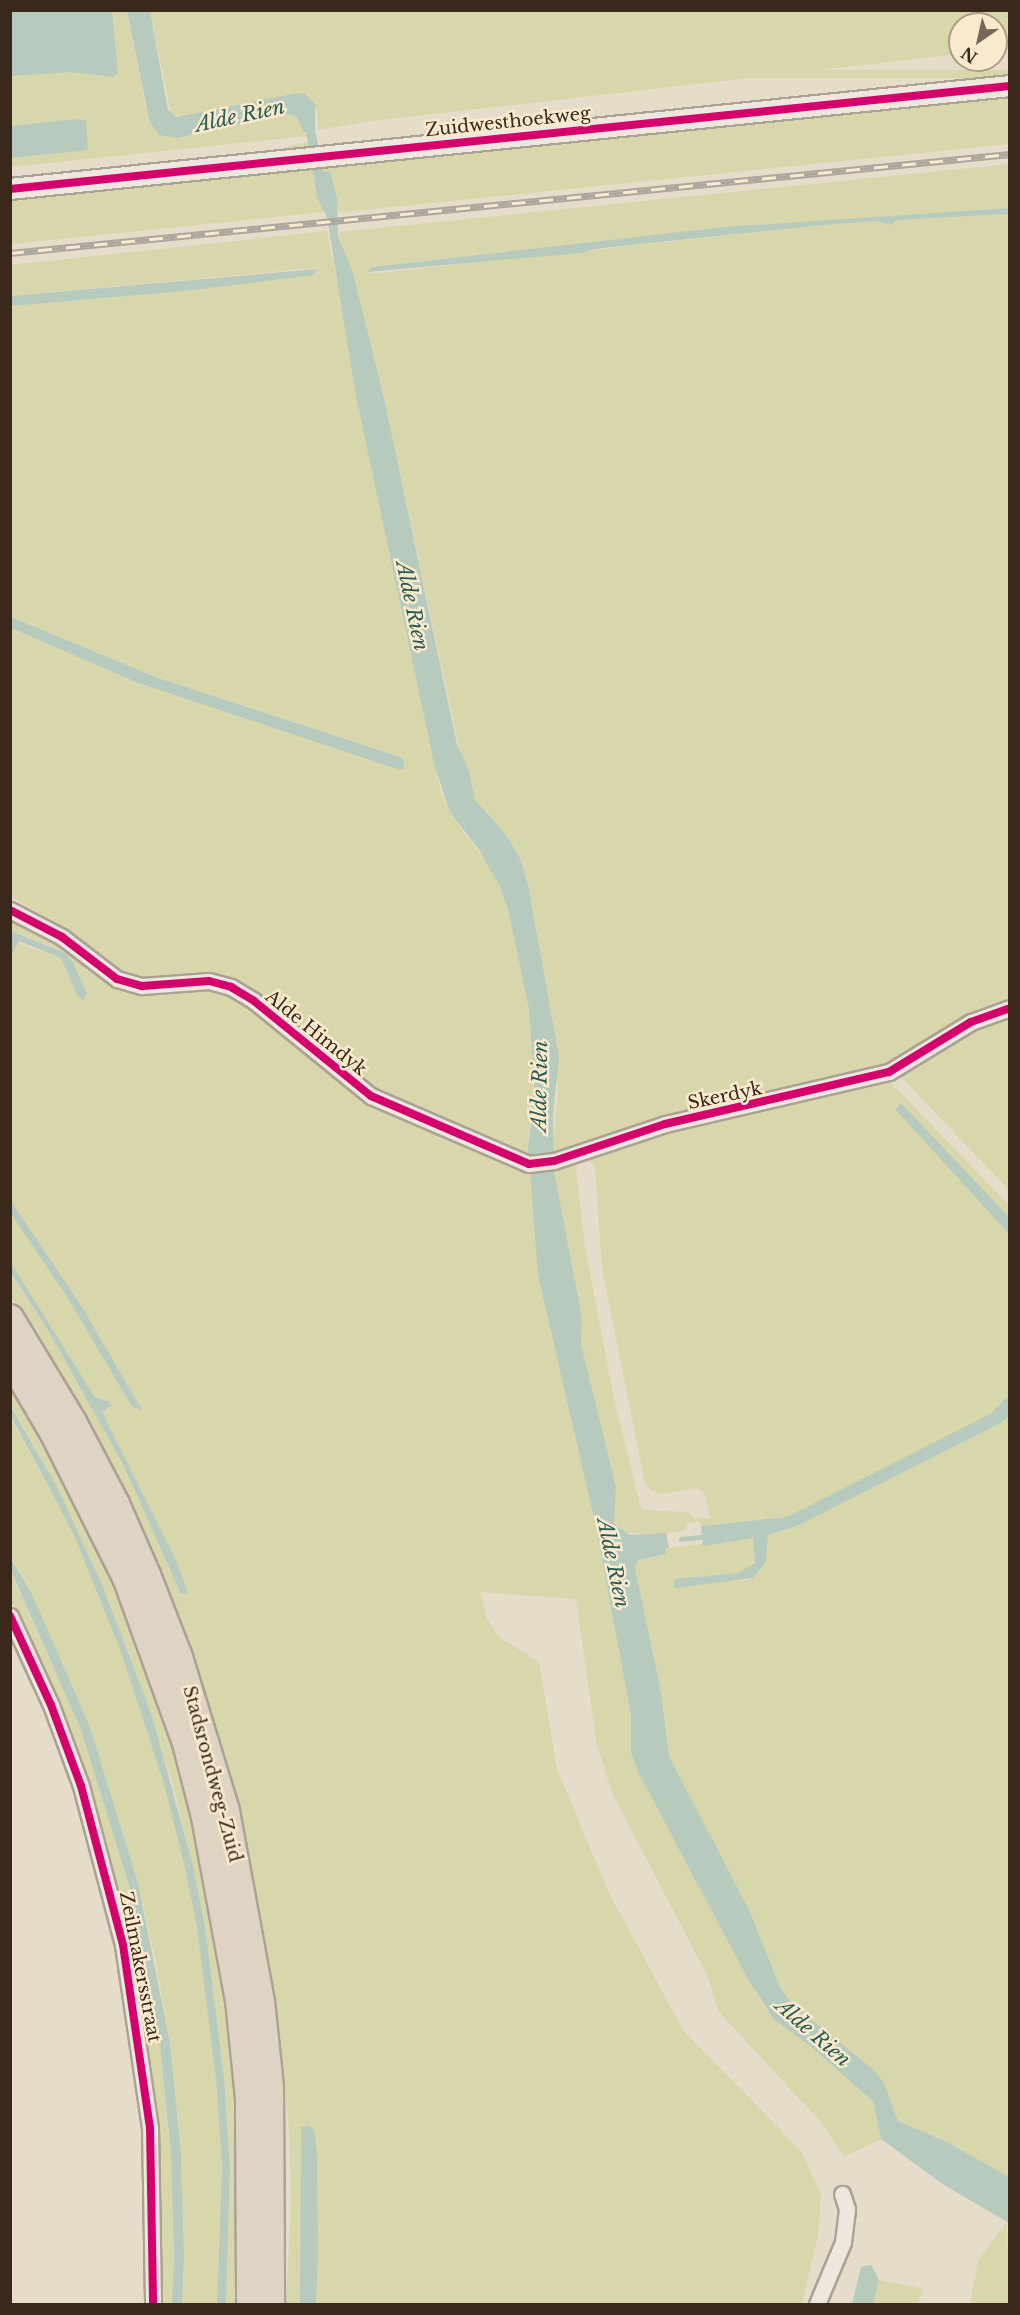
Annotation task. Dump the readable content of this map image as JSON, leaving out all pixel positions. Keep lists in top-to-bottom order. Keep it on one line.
{"streets":{"highway":["Stadsrondweg-Zuid"],"street":["Zuidwesthoekweg","Alde Himdyk","Skerdyk","Zeilmakersstraat"]},"crossings":[["Alde Himdyk","Skerdyk"]],"water":["Alde Rien"],"north":"bottom left"}
